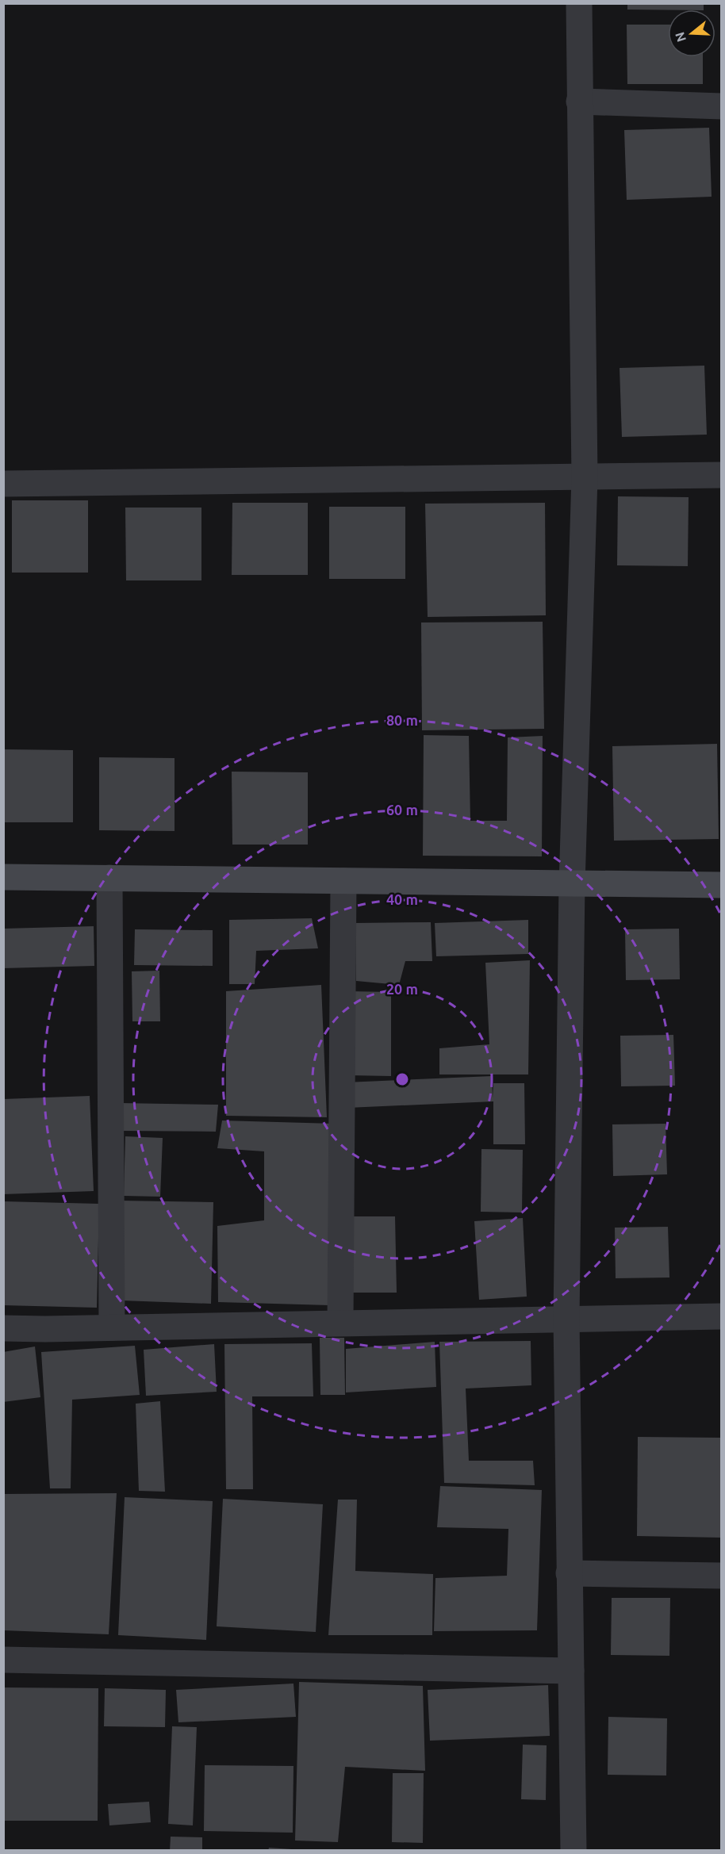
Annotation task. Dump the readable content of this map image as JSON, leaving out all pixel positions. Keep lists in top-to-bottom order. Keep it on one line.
{"north":"left","rings":["80 m","60 m","40 m","20 m"]}
